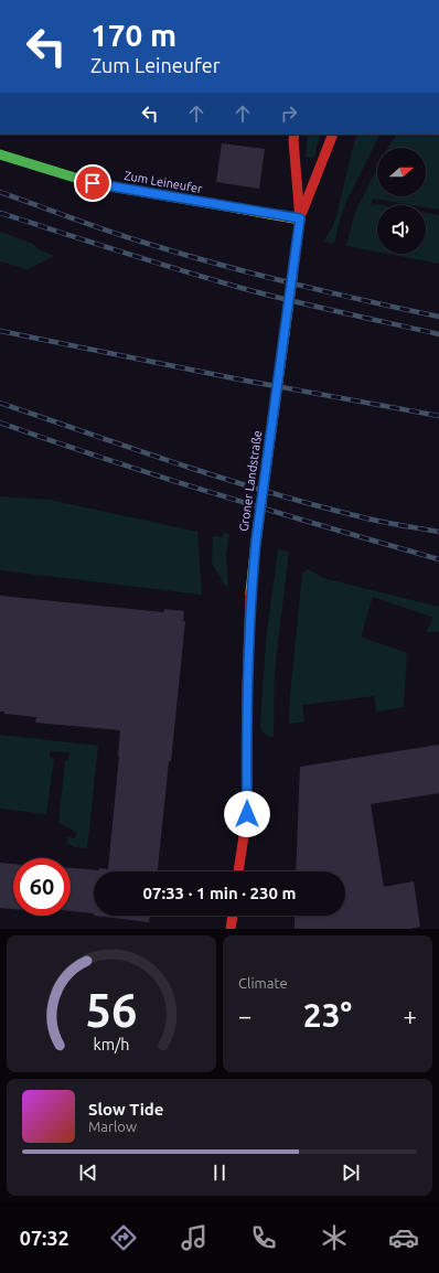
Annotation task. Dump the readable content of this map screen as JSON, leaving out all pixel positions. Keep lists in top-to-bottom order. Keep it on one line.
{"streets":{"main road":["Zum Leineufer","Groner Landstraße"]},"crossings":[["Zum Leineufer","Groner Landstraße"]],"north":"right","page":{"turn":["170 m","Zum Leineufer"],"limit":"60","trip":"07:33 · 1 min · 230 m","tile":"Climate","heat":["−","23°","+"],"song":["Slow Tide","Marlow"],"tabs":"07:32","gauge":["56","km/h"]}}
